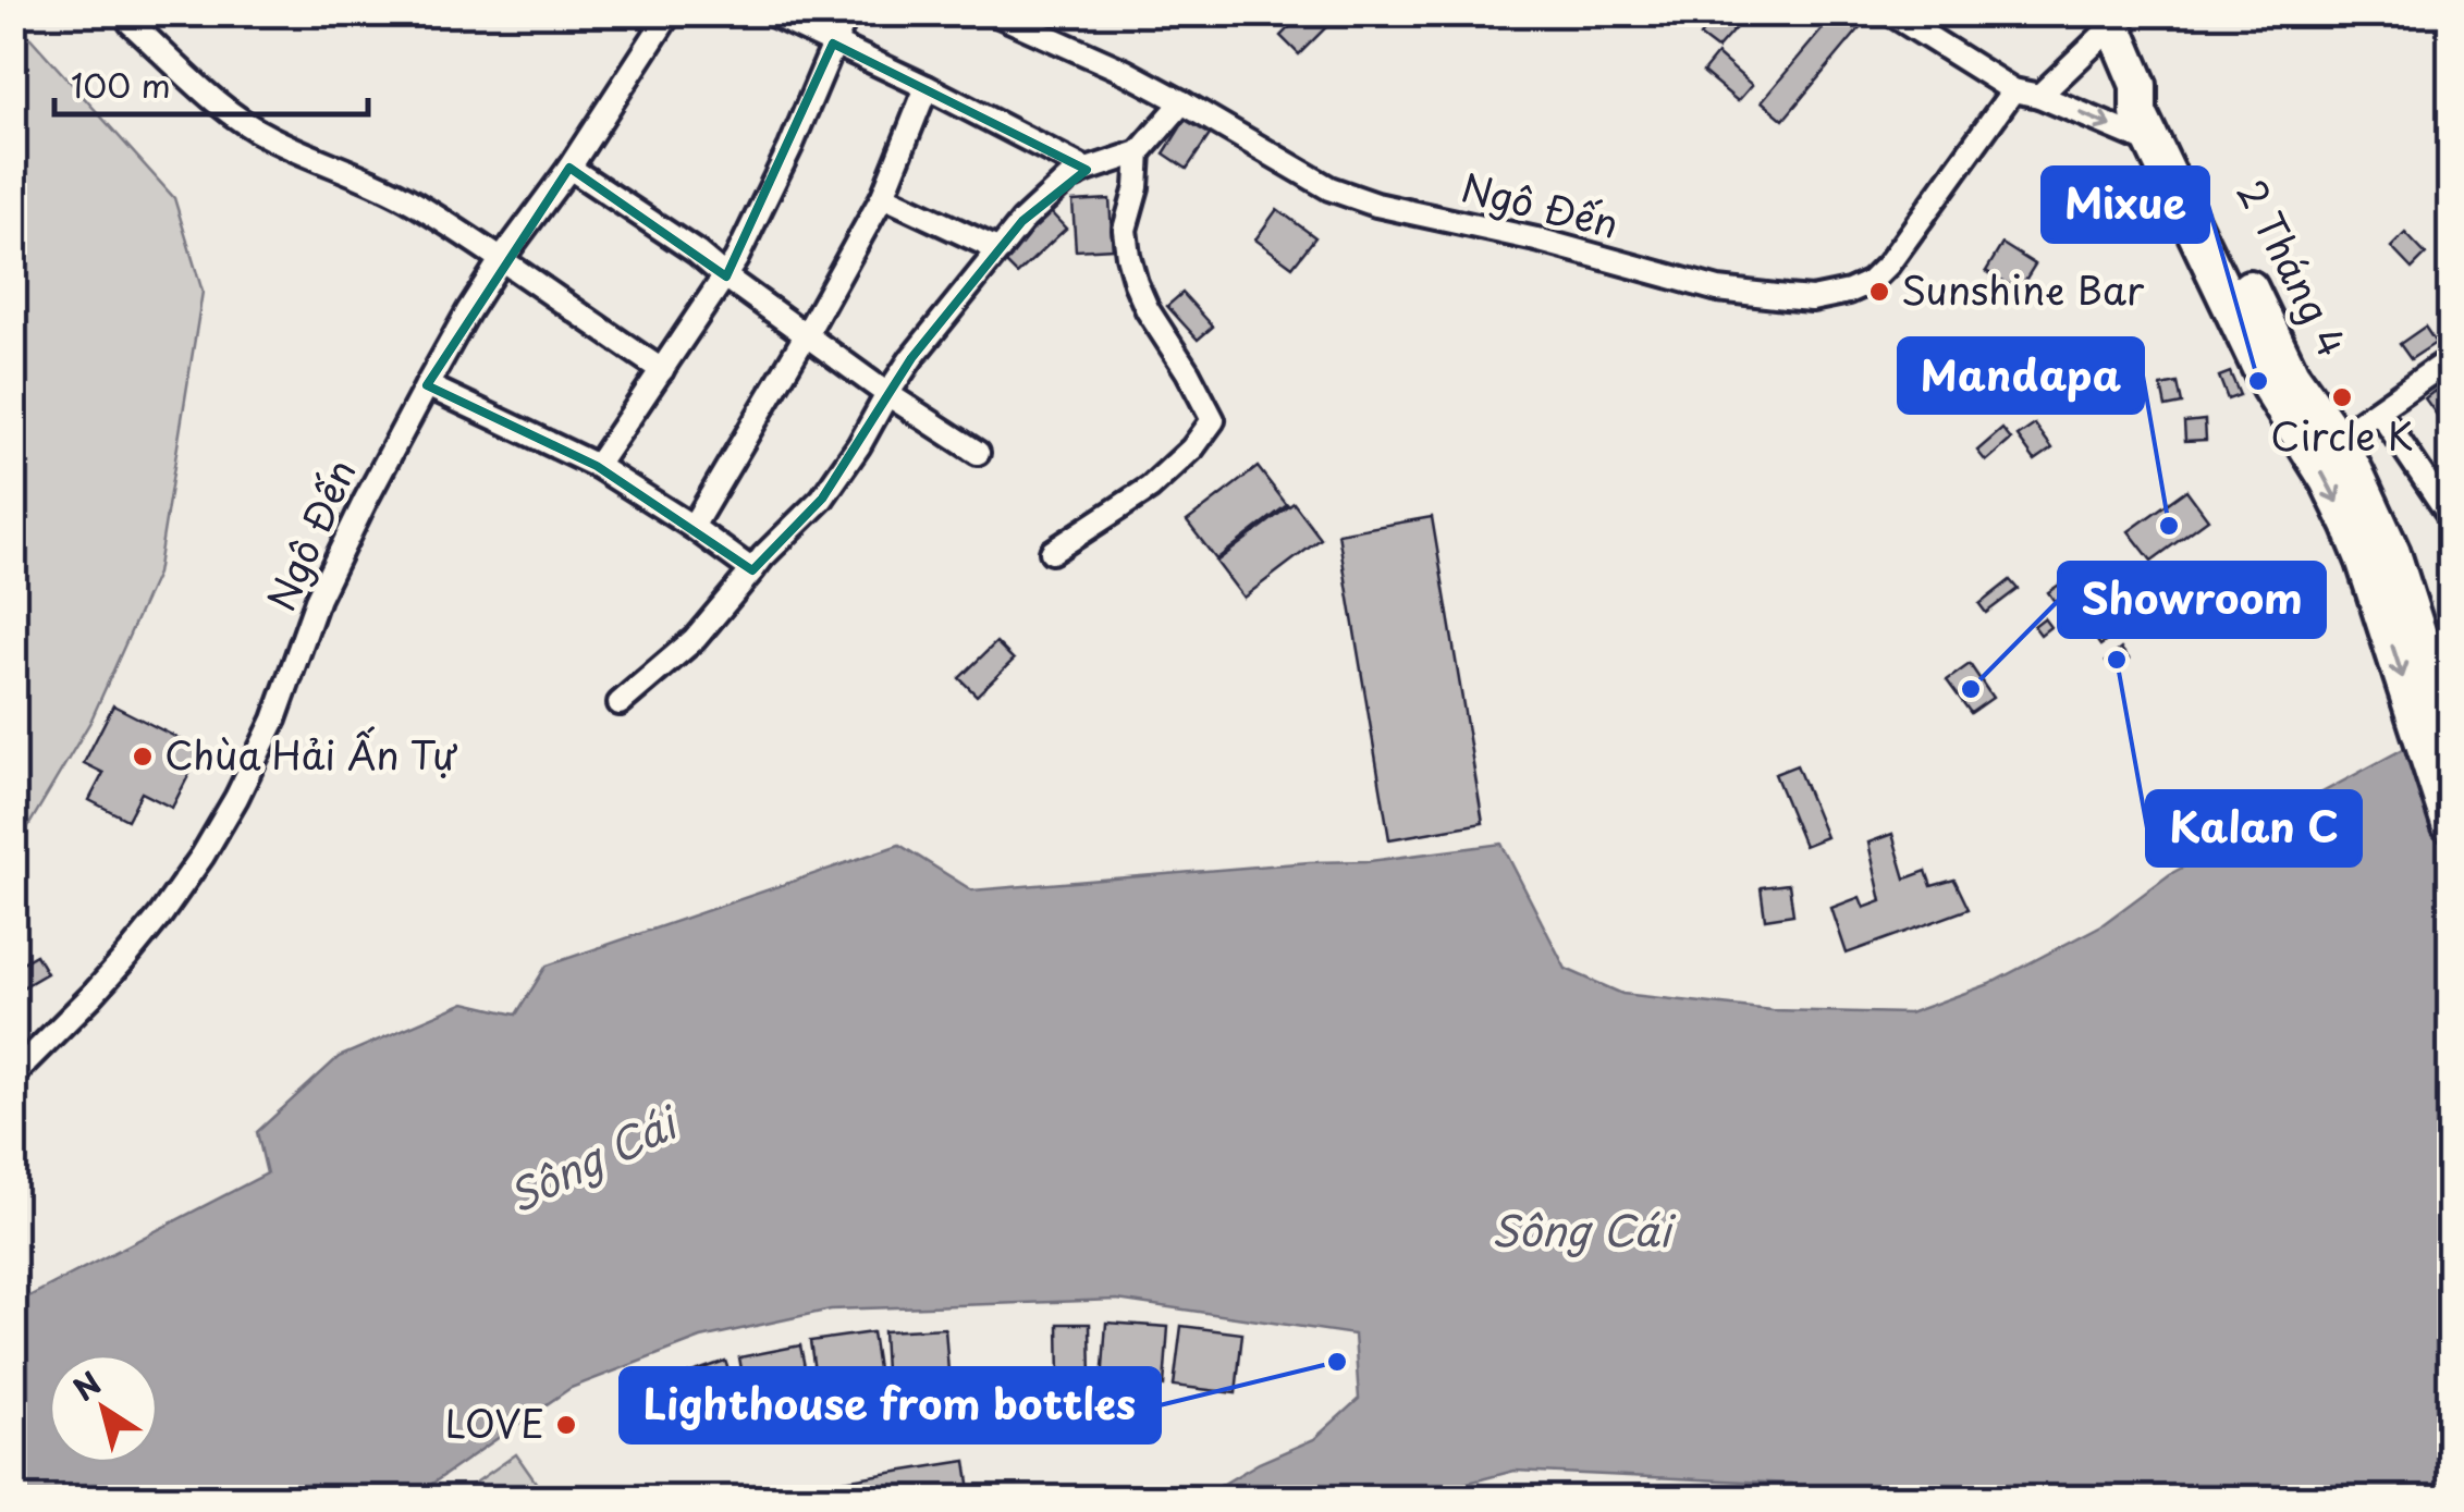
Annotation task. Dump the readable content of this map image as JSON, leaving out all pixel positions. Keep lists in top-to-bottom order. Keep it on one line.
{"streets":{"main road":["2 Tháng 4"],"street":["Ngô Đến"]},"water":["Sông Cái"],"places":["Sunshine Bar","Mixue","Circle K","Mandapa","Kalan C","Showroom","Chùa Hải Ấn Tự","Lighthouse from bottles","LOVE"],"scale_bar":"100 m","north":"top left"}
